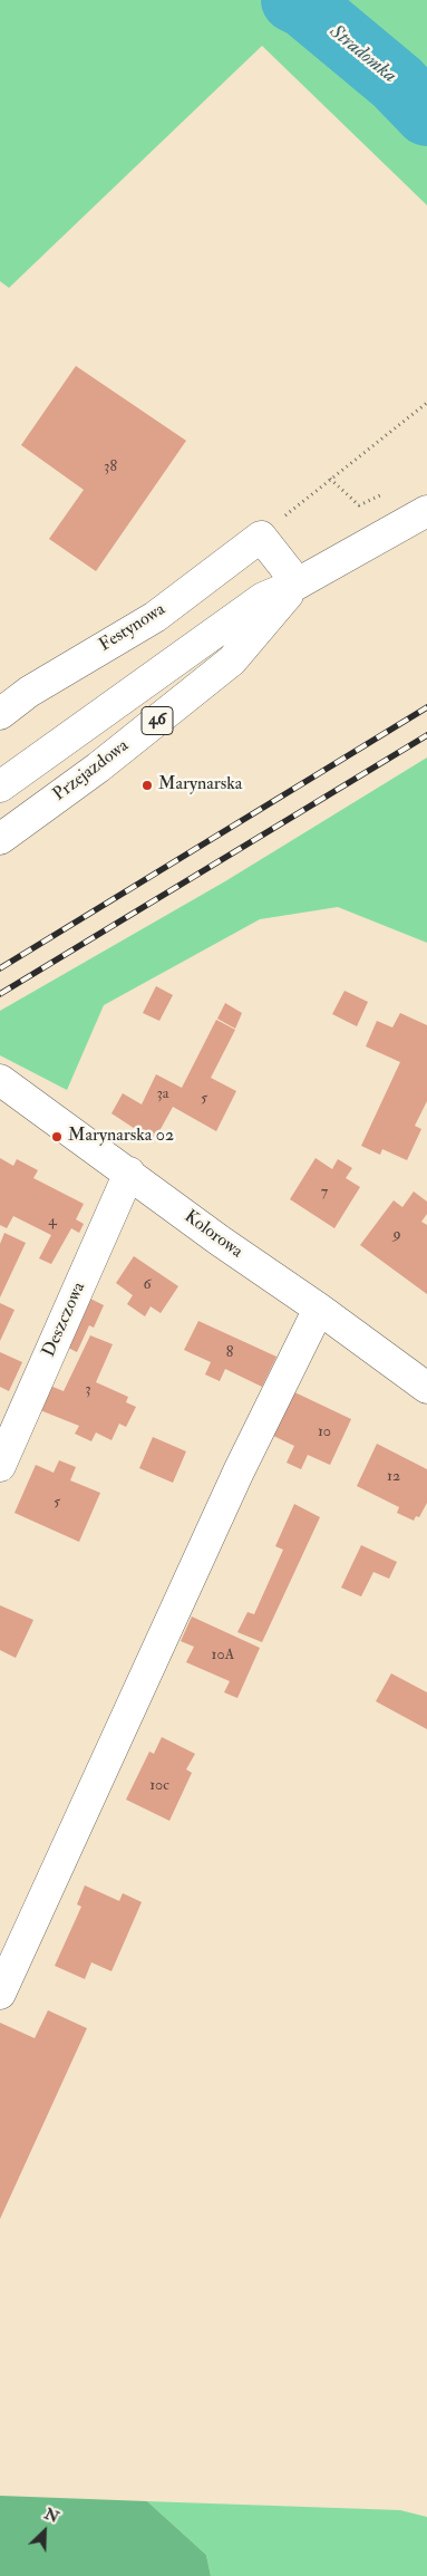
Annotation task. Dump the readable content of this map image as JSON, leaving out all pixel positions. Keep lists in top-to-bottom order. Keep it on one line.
{"streets":{"main road":["Festynowa","46","Przejazdowa","Kolorowa","Deszczowa"]},"crossings":[["Kolorowa","Deszczowa"]],"water":["Stradomka"],"places":["Marynarska","Marynarska 02"],"house_numbers":["38","3a","5","7","4","9","6","8","3","10","12","5","10A","10c"],"north":"top right"}
